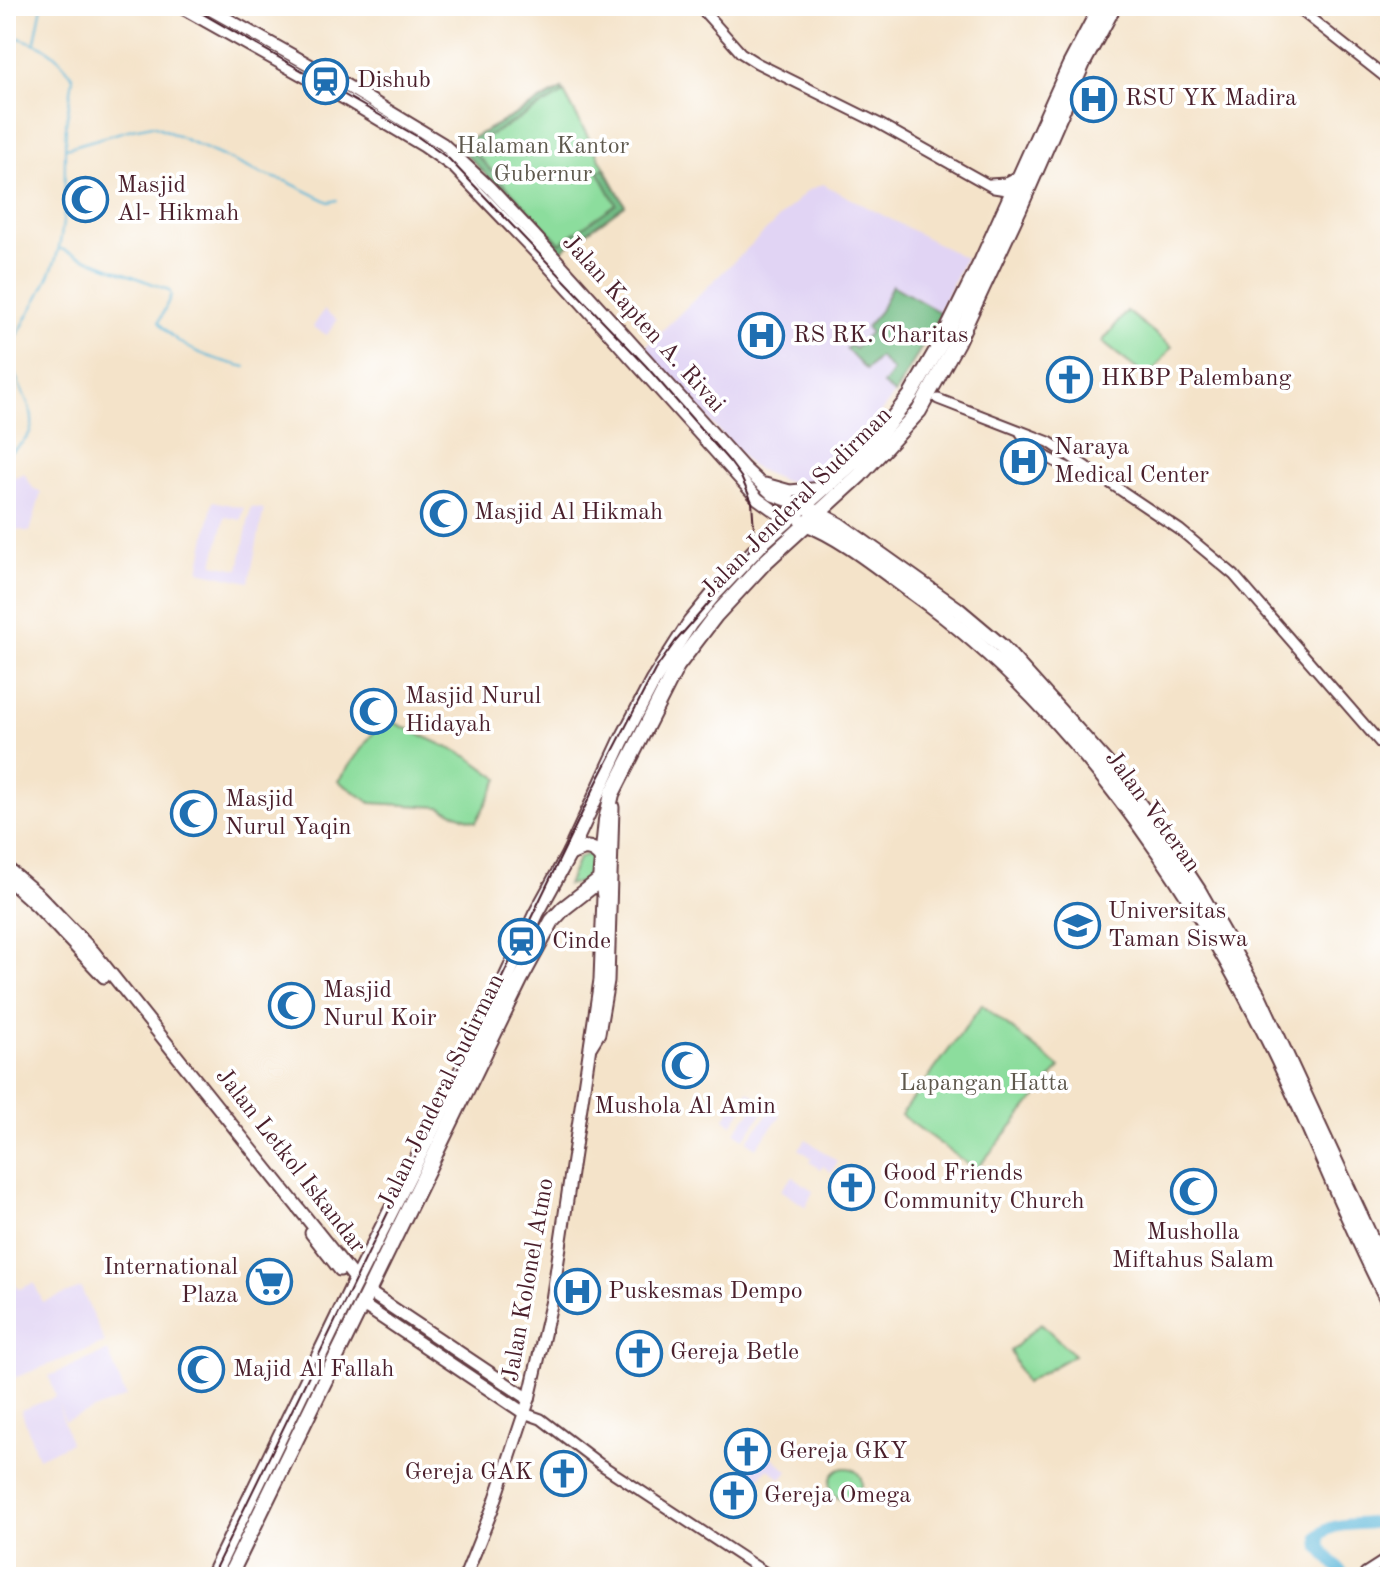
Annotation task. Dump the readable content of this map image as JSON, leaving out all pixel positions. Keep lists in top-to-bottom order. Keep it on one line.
{"streets":{"highway":["Jalan Jenderal Sudirman","Jalan Veteran"],"main road":["Jalan Kapten A. Rivai","Jalan Letkol Iskandar","Jalan Kolonel Atmo"]},"crossings":[["Jalan Kapten A. Rivai","Jalan Jenderal Sudirman"],["Jalan Jenderal Sudirman","Jalan Veteran"],["Jalan Jenderal Sudirman","Jalan Letkol Iskandar"],["Jalan Jenderal Sudirman","Jalan Kolonel Atmo"]],"parks":["Halaman Kantor Gubernur","Lapangan Hatta"],"places":{"station":["Dishub","Cinde"],"hospital":["RSU YK Madira","RS RK. Charitas","Naraya Medical Center","Puskesmas Dempo"],"mosque":["Masjid Al- Hikmah","Masjid Al Hikmah","Masjid Nurul Hidayah","Masjid Nurul Yaqin","Masjid Nurul Koir","Mushola Al Amin","Musholla Miftahus Salam","Majid Al Fallah"],"church":["HKBP Palembang","Good Friends Community Church","Gereja Betle","Gereja GKY","Gereja GAK","Gereja Omega"],"school or university":["Universitas Taman Siswa"],"supermarket":["International Plaza"]}}
